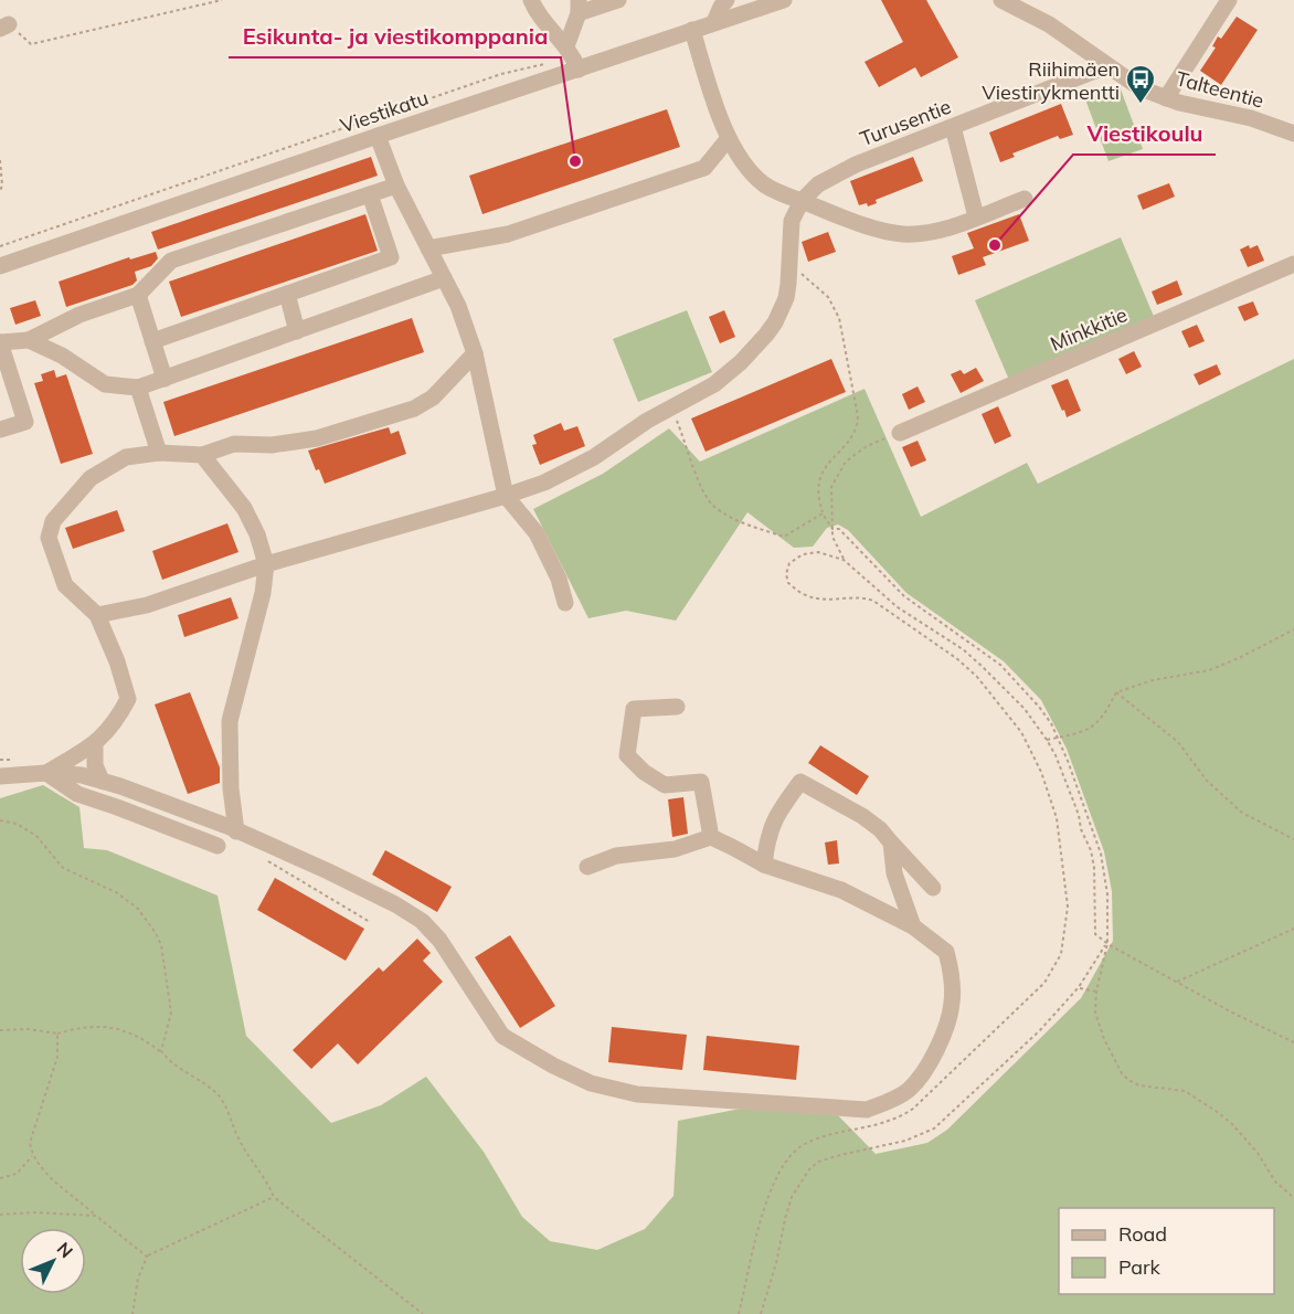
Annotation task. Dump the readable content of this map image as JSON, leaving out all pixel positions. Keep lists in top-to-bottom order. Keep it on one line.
{"streets":{"street":["Talteentie","Viestikatu","Turusentie","Minkkitie"]},"crossings":[["Talteentie","Turusentie"]],"places":{"bus stop":["Riihimäen Viestirykmentti"],"other":["Esikunta- ja viestikomppania","Viestikoulu"]},"legend":["Road","Park"],"north":"top right"}
